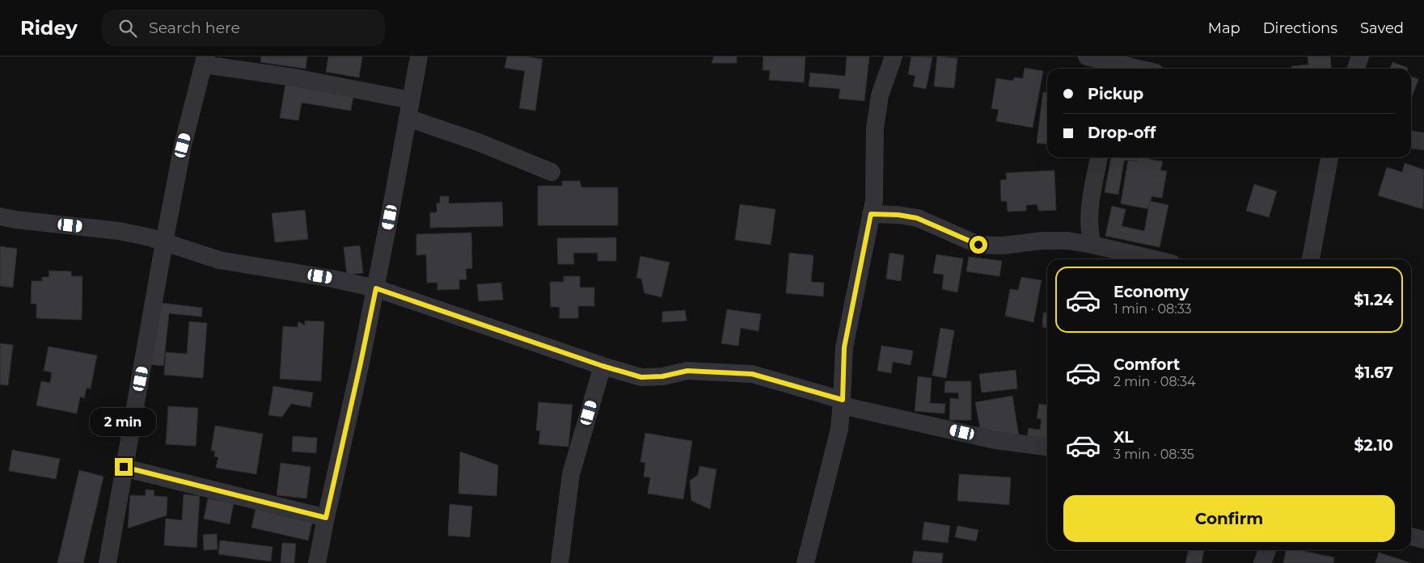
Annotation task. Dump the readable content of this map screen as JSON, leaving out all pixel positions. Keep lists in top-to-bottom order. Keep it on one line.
{"page":{"header":"Ridey","search":"Search here","nav":["Map","Directions","Saved"],"banner":["Pickup","Drop-off"],"list":[{"name":"Economy","note":"1 min · 08:33","value":"$1.24"},{"name":"Comfort","note":"2 min · 08:34","value":"$1.67"},{"name":"XL","note":"3 min · 08:35","value":"$2.10"}],"bubble":"2 min","buttons":"Confirm"}}
